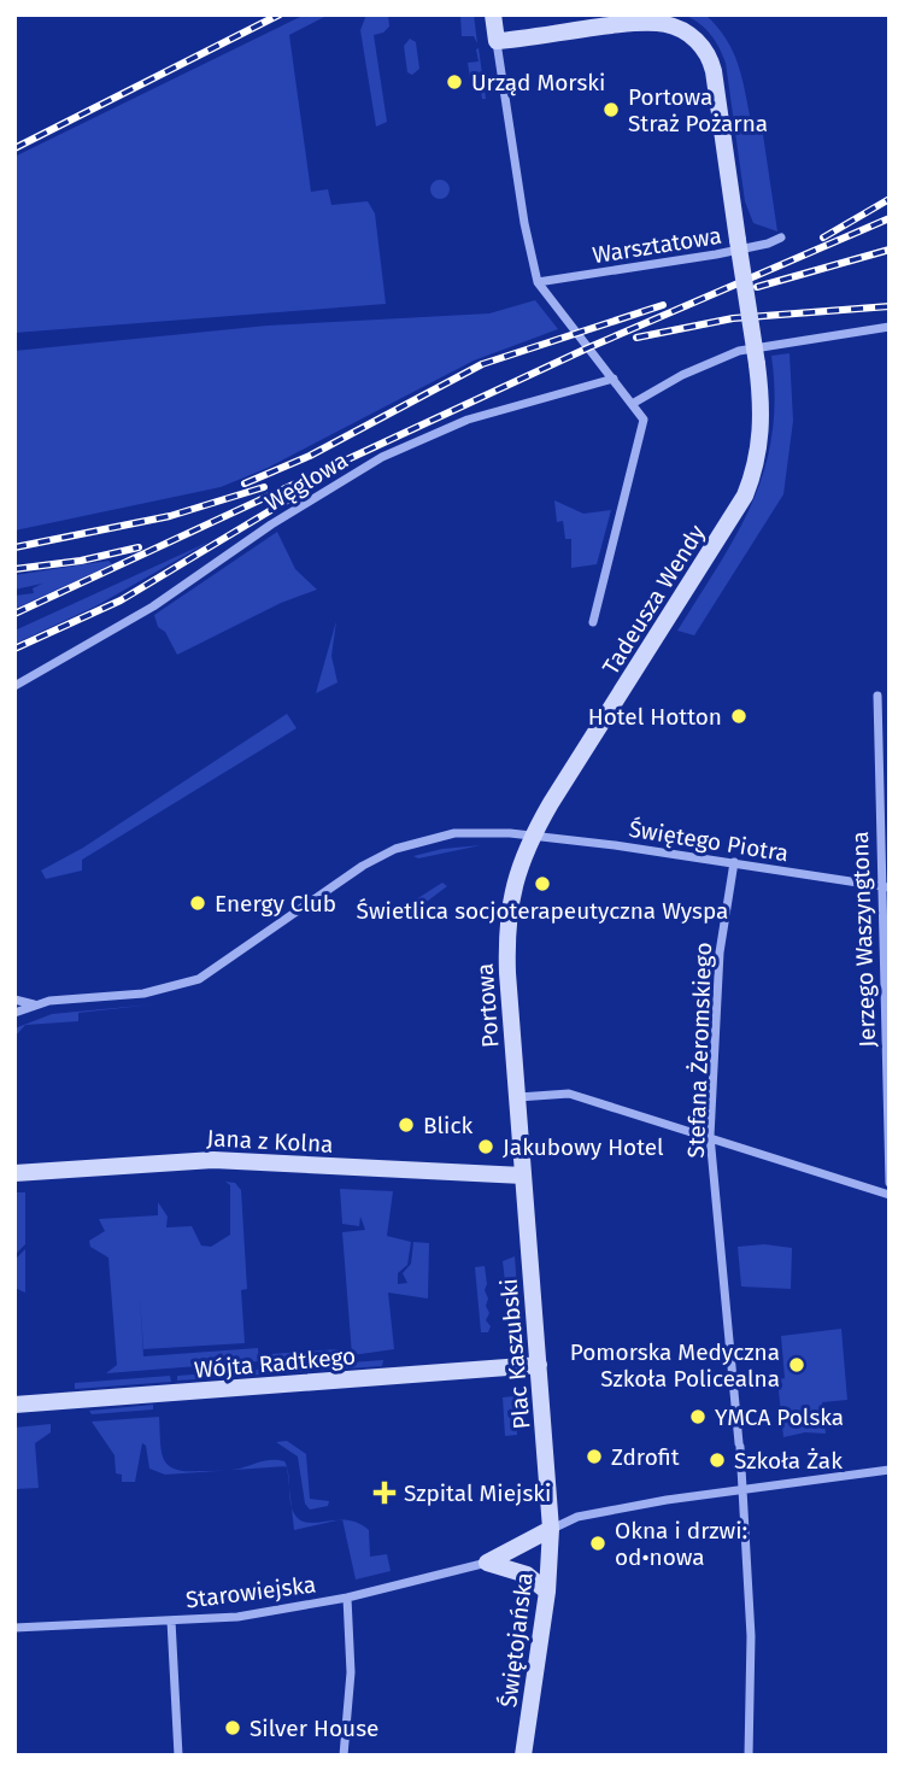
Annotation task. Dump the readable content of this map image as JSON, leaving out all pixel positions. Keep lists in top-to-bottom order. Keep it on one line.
{"streets":{"street":["Warsztatowa","Węglowa","Tadeusza Wendy","Świętego Piotra","Jerzego Waszyngtona","Portowa","Stefana Żeromskiego","Jana z Kolna","Plac Kaszubski","Wójta Radtkego","Starowiejska","Świętojańska"]},"crossings":[["Tadeusza Wendy","Świętego Piotra"],["Tadeusza Wendy","Portowa"],["Świętego Piotra","Jerzego Waszyngtona"],["Świętego Piotra","Portowa"],["Świętego Piotra","Stefana Żeromskiego"],["Portowa","Jana z Kolna"],["Portowa","Plac Kaszubski"],["Jana z Kolna","Plac Kaszubski"],["Plac Kaszubski","Wójta Radtkego"],["Plac Kaszubski","Świętojańska"]],"places":{"other":["Urząd Morski","Portowa Straż Pożarna","Hotel Hotton","Świetlica socjoterapeutyczna Wyspa","Energy Club","Blick","Jakubowy Hotel","Pomorska Medyczna Szkoła Policealna","YMCA Polska","Zdrofit","Szkoła Żak","Okna i drzwi: od•nowa","Silver House"],"health":["Szpital Miejski"]}}
